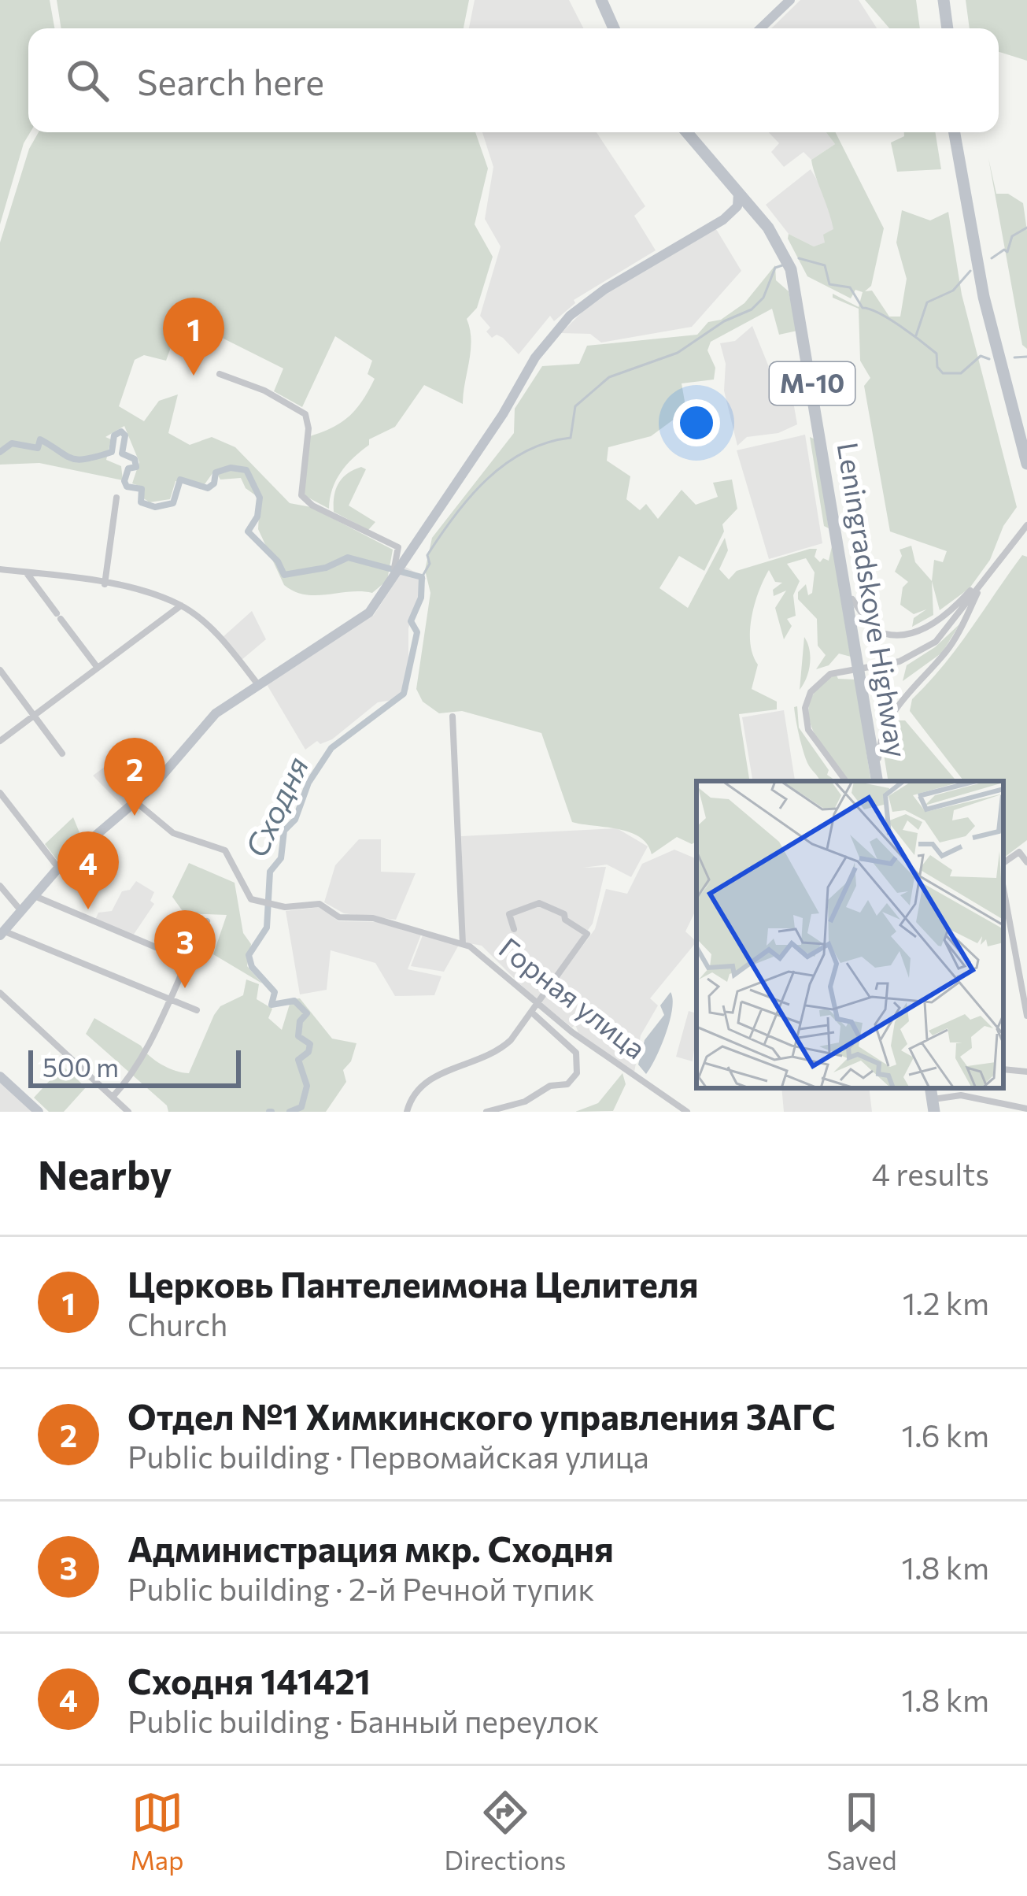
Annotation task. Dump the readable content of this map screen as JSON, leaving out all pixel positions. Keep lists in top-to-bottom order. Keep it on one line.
{"streets":{"highway":["М-10","Leningradskoye Highway"],"street":["Горная улица"]},"water":["Сходня"],"scale_bar":"500 m","page":{"search":"Search here","pins":["1","2","4","3"],"scale":"500 m","heading":["Nearby","4 results"],"list":[{"mark":"1","name":"Церковь Пантелеимона Целителя","note":"Church","value":"1.2 km"},{"mark":"2","name":"Отдел №1 Химкинского управления ЗАГС","note":"Public building · Первомайская улица","value":"1.6 km"},{"mark":"3","name":"Администрация мкр. Сходня","note":"Public building · 2-й Речной тупик","value":"1.8 km"},{"mark":"4","name":"Сходня 141421","note":"Public building · Банный переулок","value":"1.8 km"}],"nav":["Map","Directions","Saved"]}}
